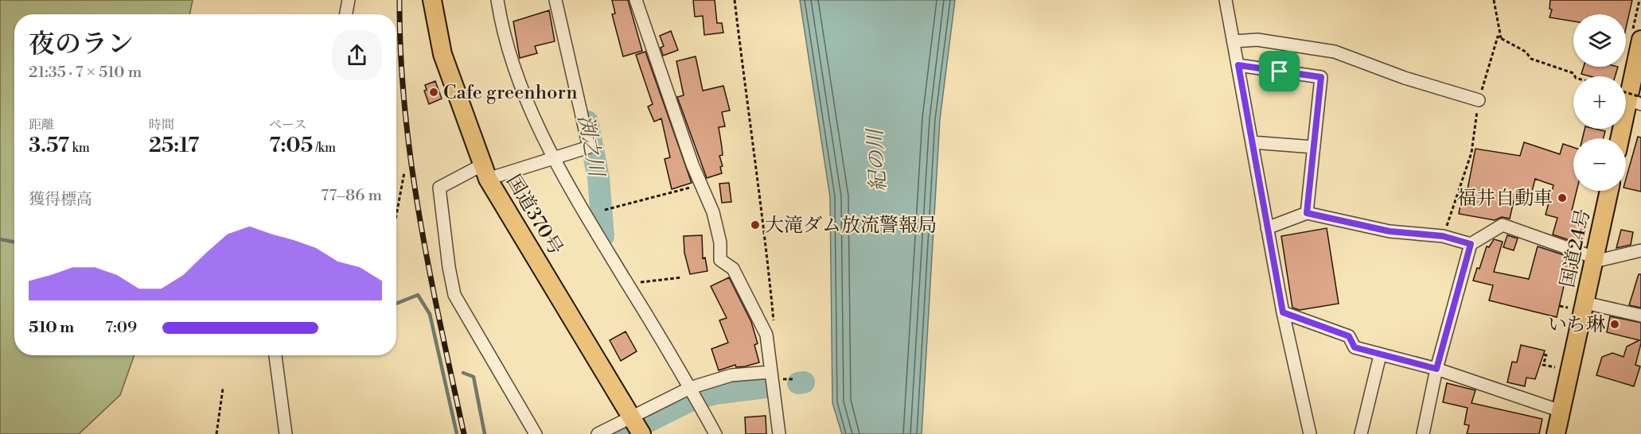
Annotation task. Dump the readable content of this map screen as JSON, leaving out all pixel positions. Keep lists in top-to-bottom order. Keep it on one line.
{"streets":{"highway":["国道370号","国道24号"]},"water":["渕之川","紀の川"],"places":["Cafe greenhorn","福井自動車","大滝ダム放流警報局","いち琳"],"page":{"map_buttons":["+","−"],"heading":["夜のラン","21:35 · 7 × 510 m"],"stats":[["距離","3.57 km"],["時間","25:17"],["ペース","7:05 /km"]],"chart":["獲得標高","77–86 m"],"list":[{"name":"510 m","note":"7:09"}]}}
